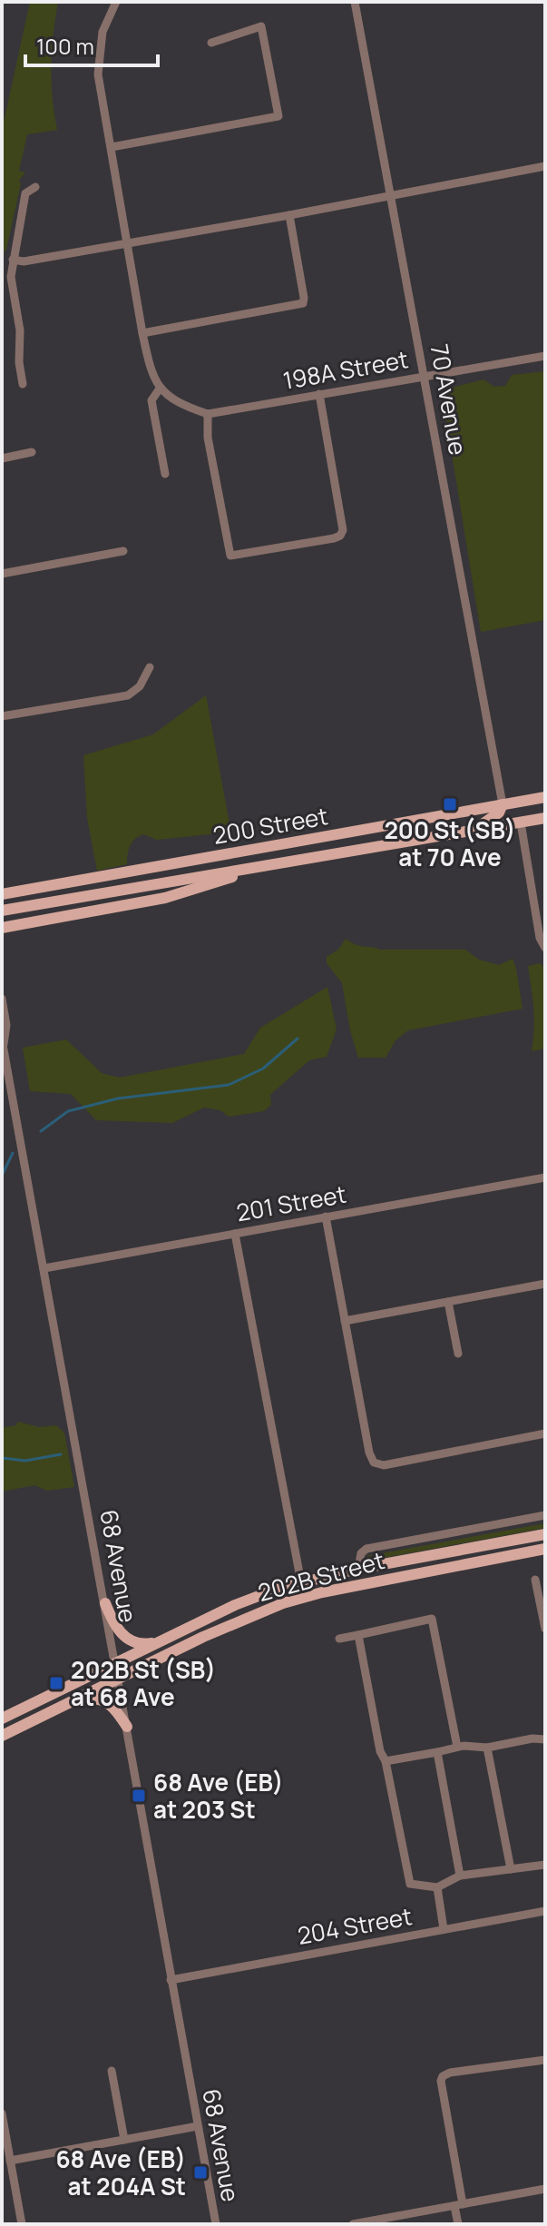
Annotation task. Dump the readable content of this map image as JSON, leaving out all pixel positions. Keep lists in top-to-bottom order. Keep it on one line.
{"streets":{"main road":["200 Street","202B Street"],"street":["198A Street","70 Avenue","201 Street","68 Avenue","204 Street"]},"crossings":[["198A Street","70 Avenue"],["70 Avenue","200 Street"],["201 Street","68 Avenue"],["68 Avenue","202B Street"],["68 Avenue","204 Street"]],"places":{"transit":["200 St (SB) at 70 Ave","202B St (SB) at 68 Ave","68 Ave (EB) at 203 St","68 Ave (EB) at 204A St"]},"scale_bar":"100 m"}
